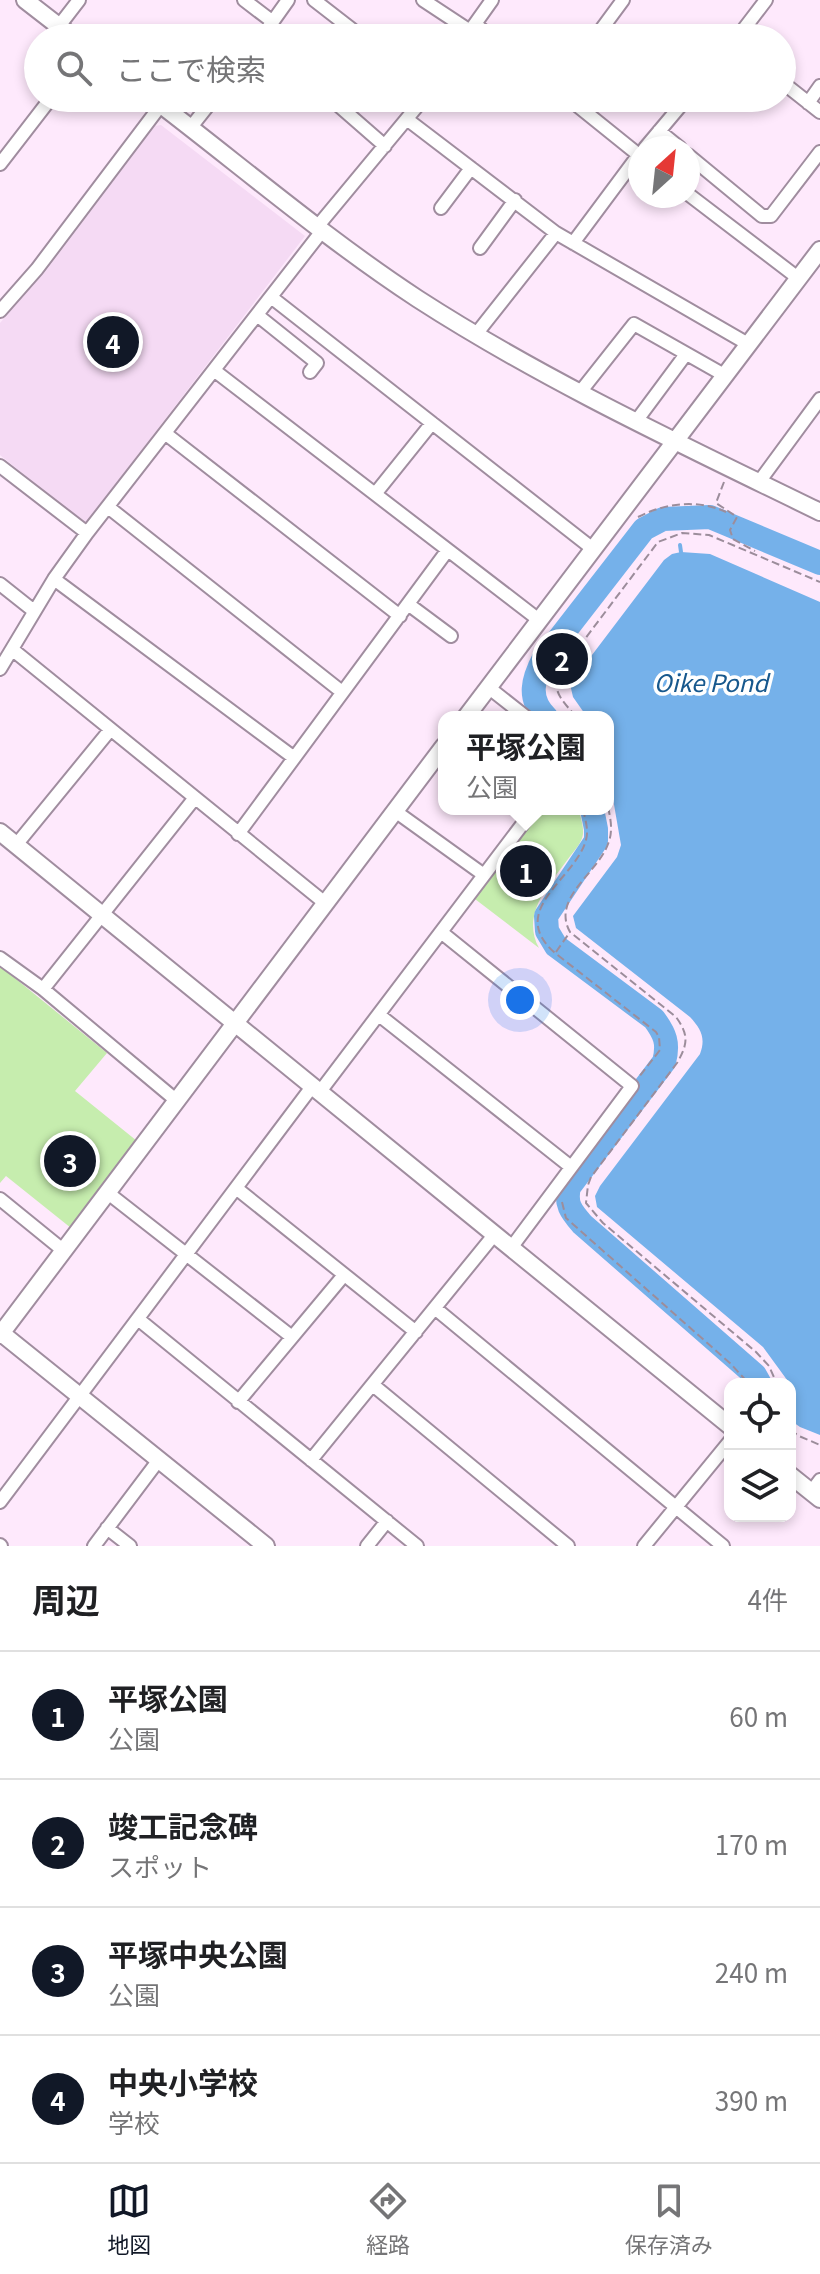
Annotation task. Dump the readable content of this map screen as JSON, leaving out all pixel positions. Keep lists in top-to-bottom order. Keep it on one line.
{"water":["Oike Pond"],"north":"top right","page":{"search":"ここで検索","pins":["4","2","1","3"],"popup":["平塚公園","公園"],"heading":["周辺","4件"],"list":[{"mark":"1","name":"平塚公園","note":"公園","value":"60 m"},{"mark":"2","name":"竣工記念碑","note":"スポット","value":"170 m"},{"mark":"3","name":"平塚中央公園","note":"公園","value":"240 m"},{"mark":"4","name":"中央小学校","note":"学校","value":"390 m"}],"nav":["地図","経路","保存済み"]}}
